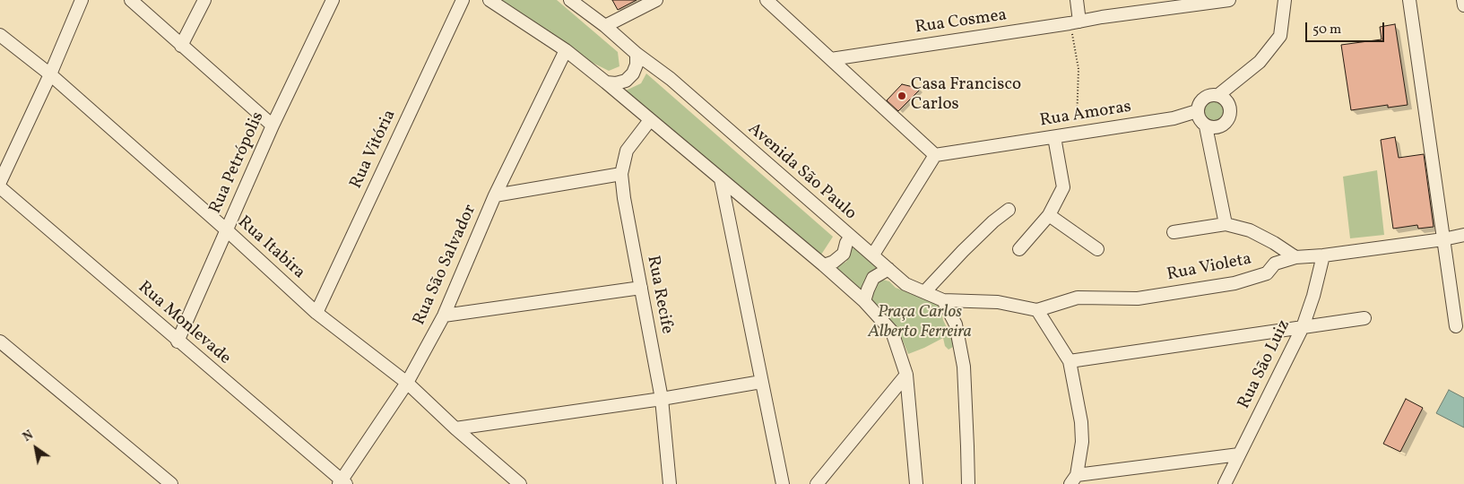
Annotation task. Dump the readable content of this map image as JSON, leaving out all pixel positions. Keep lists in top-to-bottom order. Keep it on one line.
{"streets":{"street":["Rua Cosmea","Rua Amoras","Rua Vitória","Rua Petrópolis","Avenida São Paulo","Rua Itabira","Rua São Salvador","Rua Violeta","Rua Recife","Rua Monlevade","Rua São Luiz"]},"crossings":[["Rua Vitória","Rua Itabira"],["Rua Petrópolis","Rua Itabira"],["Rua Petrópolis","Rua Monlevade"],["Avenida São Paulo","Rua Violeta"],["Rua Itabira","Rua São Salvador"],["Rua São Salvador","Rua Monlevade"],["Rua Violeta","Rua São Luiz"]],"parks":["Praça Carlos Alberto Ferreira"],"places":["Casa Francisco Carlos"],"scale_bar":"50 m","north":"top left"}
